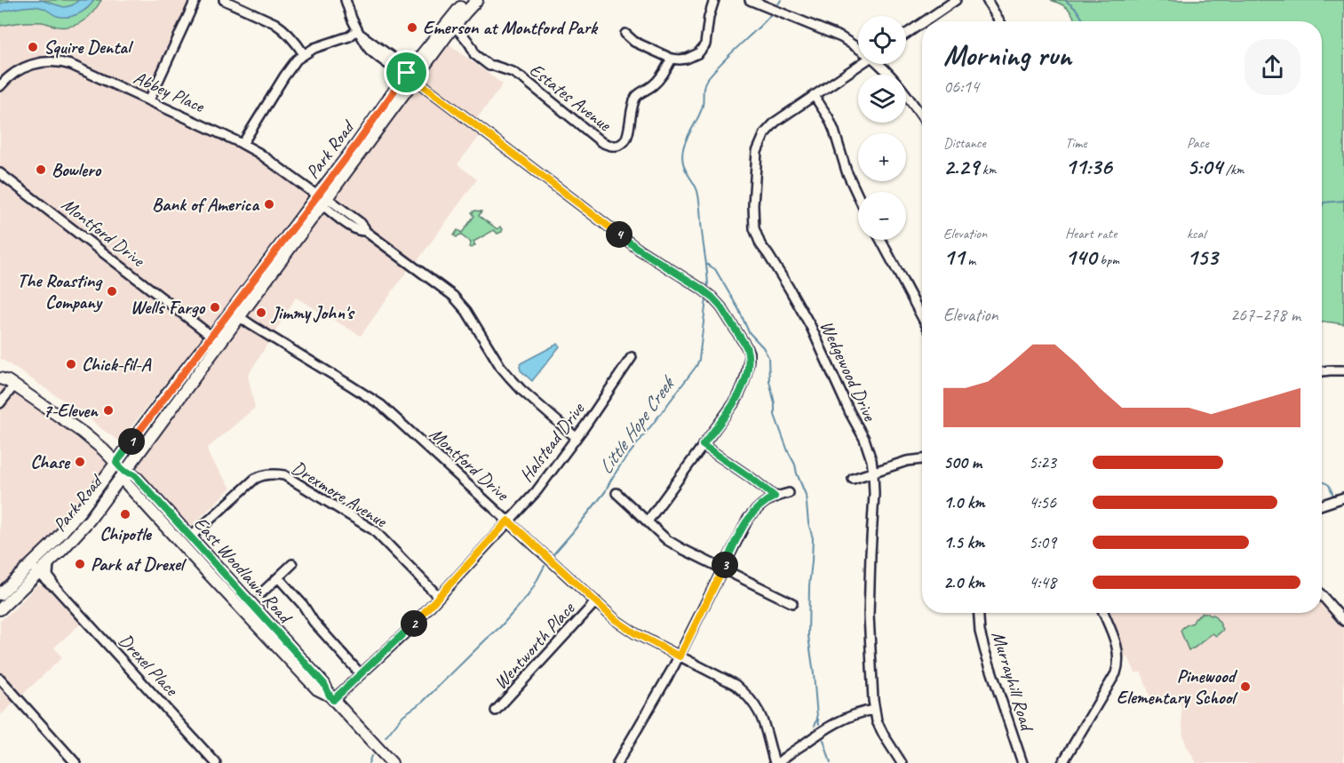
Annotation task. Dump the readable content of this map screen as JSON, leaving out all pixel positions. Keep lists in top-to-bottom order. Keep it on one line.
{"streets":{"main road":["Park Road","East Woodlawn Road"],"street":["Abbey Place","Estates Avenue","Montford Drive","Wedgewood Drive","Halstead Drive","Drexmore Avenue","Wentworth Place","Drexel Place","Murrayhill Road"]},"crossings":[["Abbey Place","Park Road"],["Abbey Place","Halstead Drive"],["Estates Avenue","Park Road"],["Park Road","Montford Drive"],["Park Road","East Woodlawn Road"],["Park Road","Drexel Place"],["Montford Drive","Halstead Drive"],["Montford Drive","Wentworth Place"],["Halstead Drive","Drexmore Avenue"],["Halstead Drive","East Woodlawn Road"],["Drexmore Avenue","East Woodlawn Road"]],"water":["Little Hope Creek"],"places":["Emerson at Montford Park","Squire Dental","Bowlero","Bank of America","The Roasting Company","Wells Fargo","Jimmy John's","Chick-fil-A","7-Eleven","Chase","Chipotle","Park at Drexel","Pinewood Elementary School"],"page":{"map_buttons":["+","−"],"heading":["Morning run","06:14"],"stats":[["Distance","2.29 km"],["Time","11:36"],["Pace","5:04 /km"],["Elevation","11 m"],["Heart rate","140 bpm"],["kcal","153"]],"pins":["4","1","3","2"],"chart":["Elevation","267–278 m"],"list":[{"name":"500 m","note":"5:23"},{"name":"1.0 km","note":"4:56"},{"name":"1.5 km","note":"5:09"},{"name":"2.0 km","note":"4:48"}]}}
